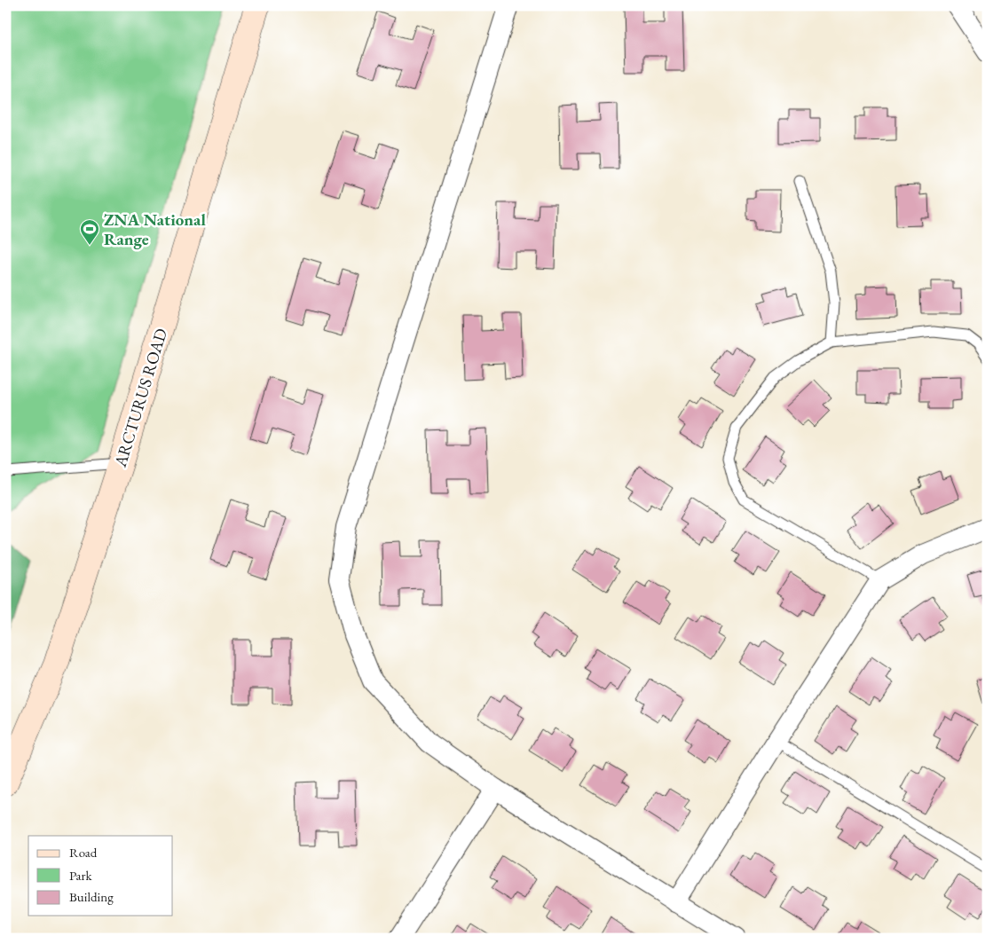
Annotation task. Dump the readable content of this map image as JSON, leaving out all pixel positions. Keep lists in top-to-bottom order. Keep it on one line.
{"streets":{"main road":["ARCTURUS ROAD"]},"places":{"sports":["ZNA National Range"]},"legend":["Road","Park","Building"]}
